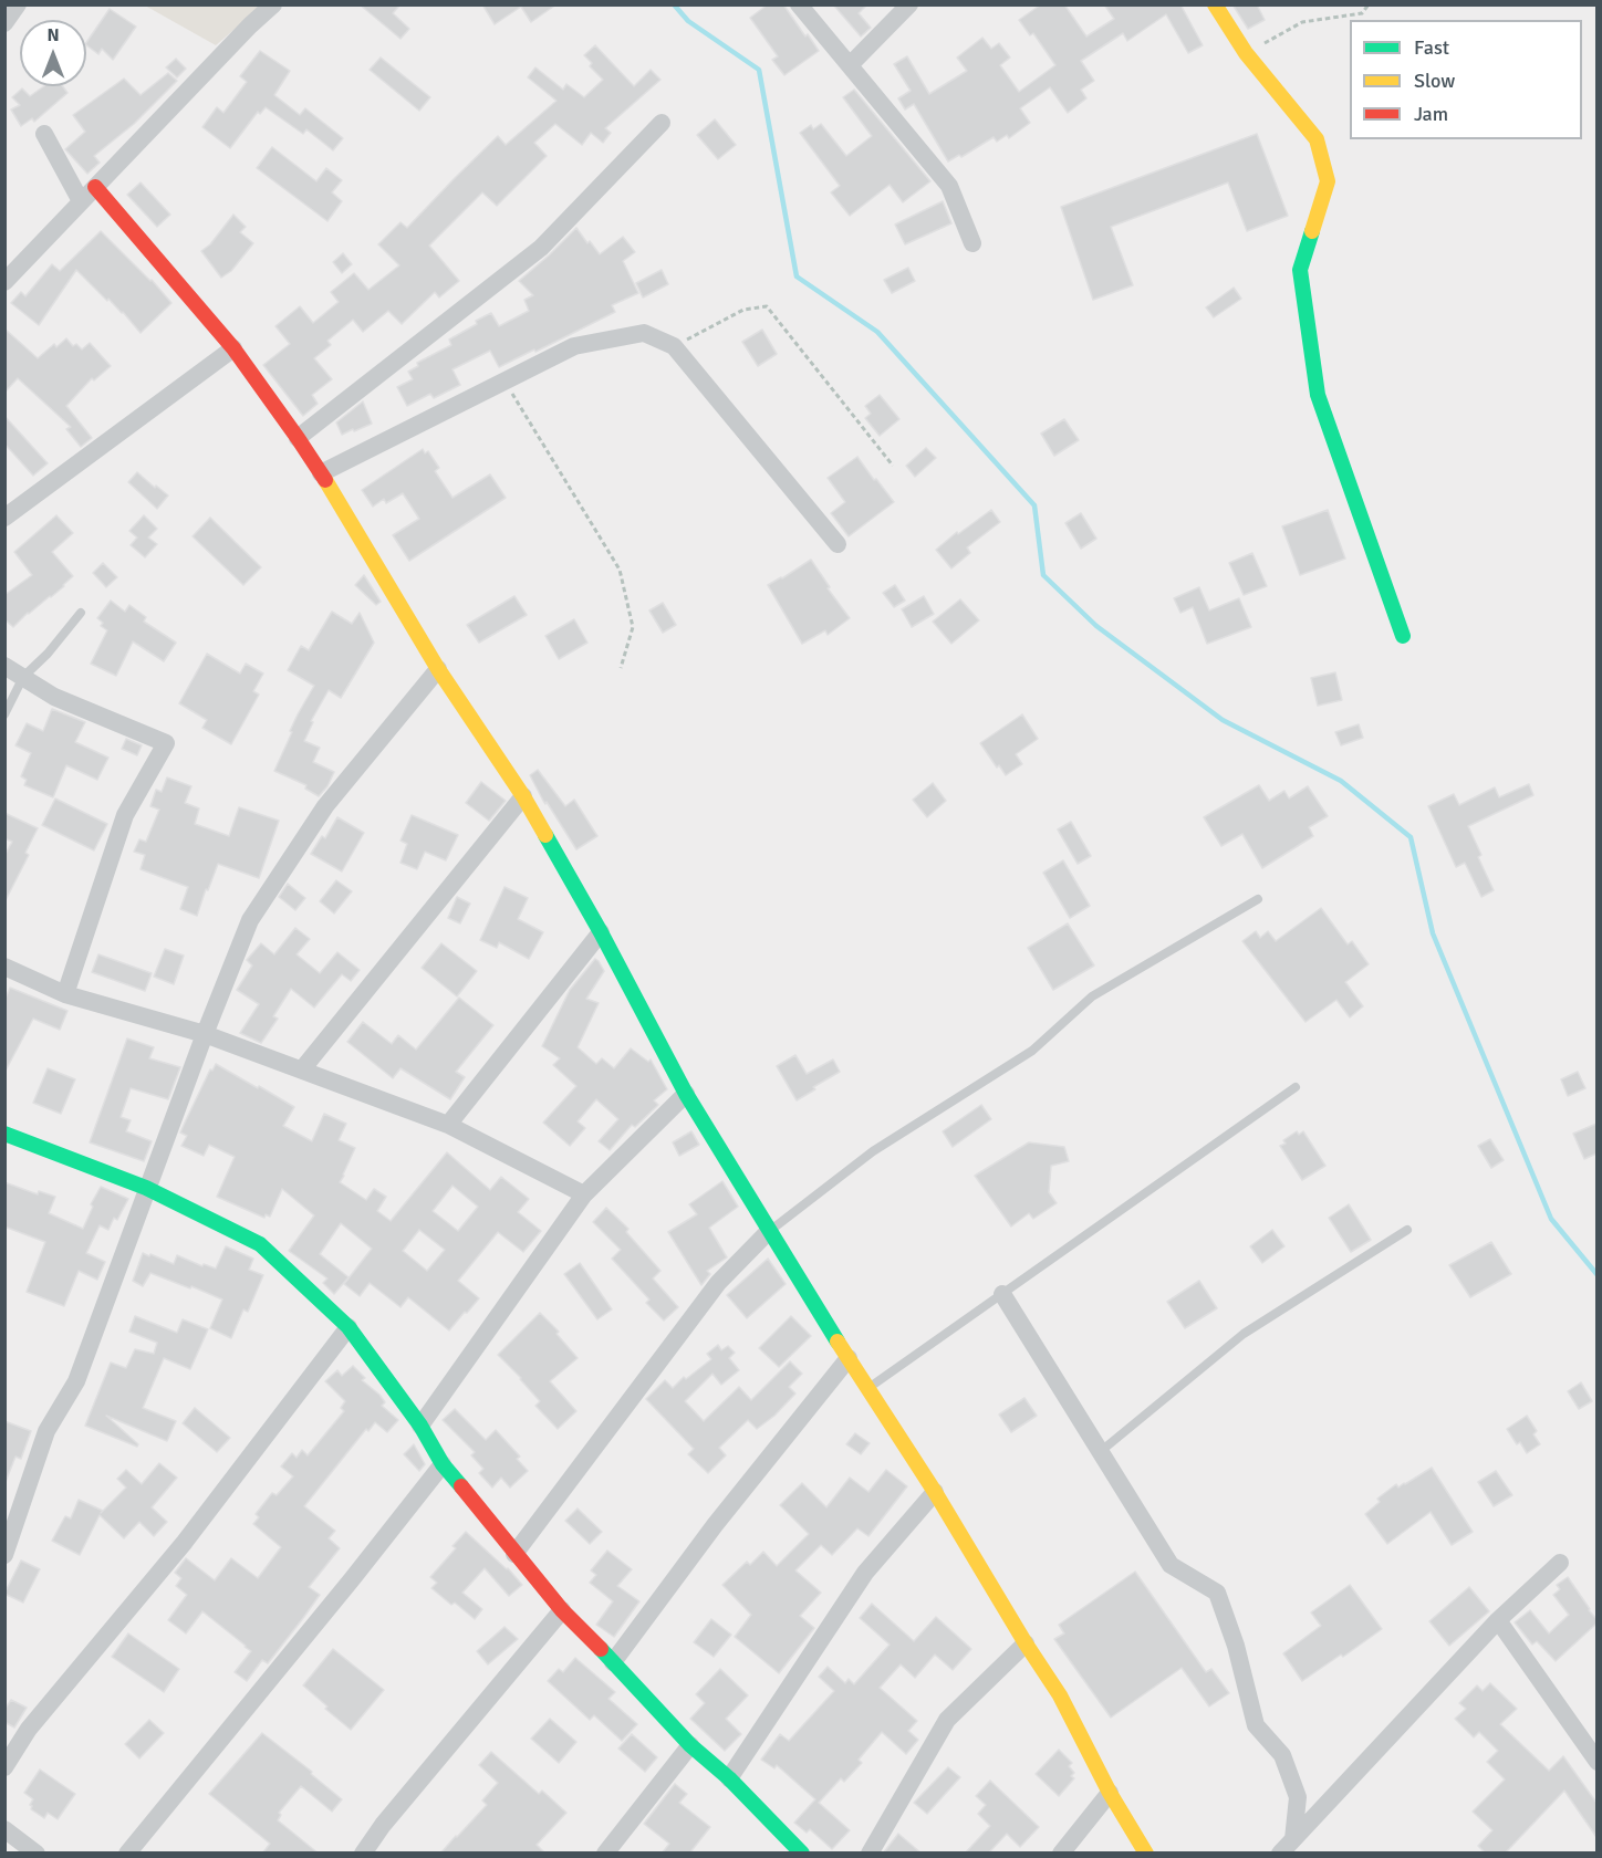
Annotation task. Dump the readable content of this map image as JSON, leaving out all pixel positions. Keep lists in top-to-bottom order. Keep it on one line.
{"legend":["Fast","Slow","Jam"],"north":"top"}
